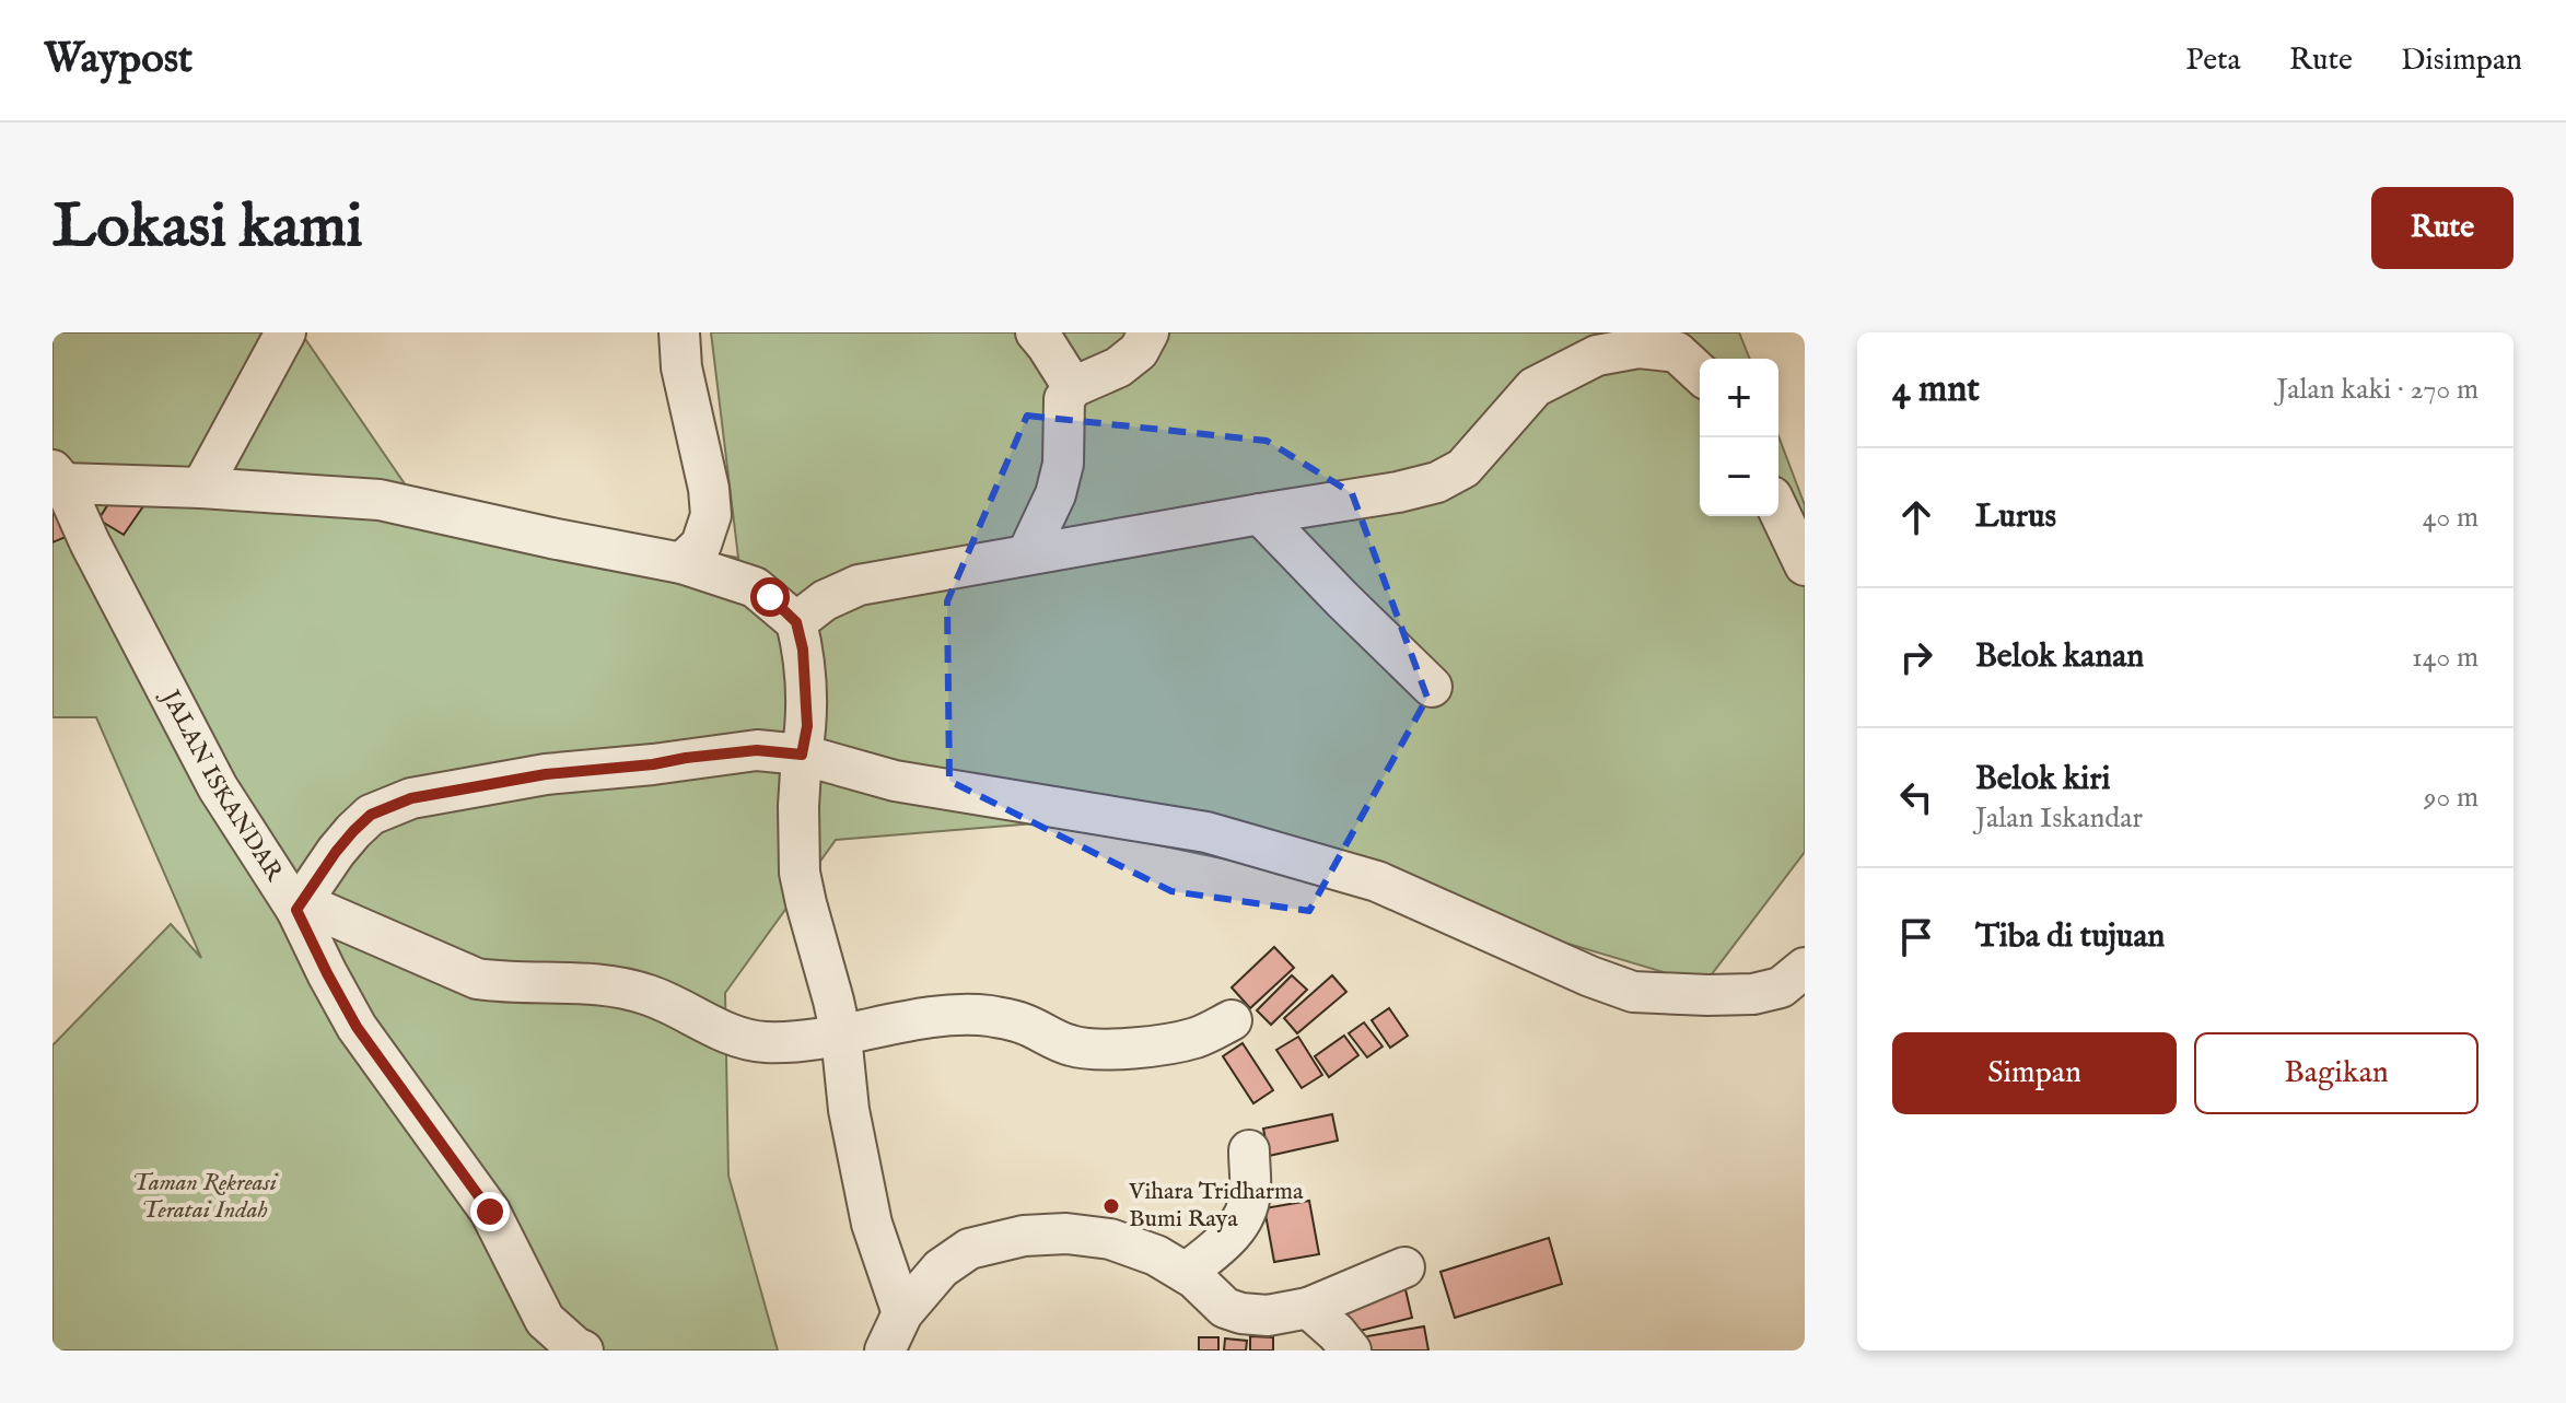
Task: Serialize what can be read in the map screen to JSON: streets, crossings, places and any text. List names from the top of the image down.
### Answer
{
  "streets": {
    "street": ["JALAN ISKANDAR"]
  },
  "parks": ["Taman Rekreasi Teratai Indah"],
  "places": ["Vihara Tridharma Bumi Raya"],
  "page": {
    "header": "Waypost",
    "nav": ["Peta", "Rute", "Disimpan"],
    "buttons": [
      "Rute",
      ["Simpan", "Bagikan"]
    ],
    "title": "Lokasi kami",
    "heading": ["4 mnt", "Jalan kaki · 270 m"],
    "map_buttons": ["+", "−"],
    "list": [
      ["Lurus", "40 m"],
      ["Belok kanan", "140 m"],
      ["Belok kiri", "Jalan Iskandar", "90 m"],
      "Tiba di tujuan"
    ]
  }
}
